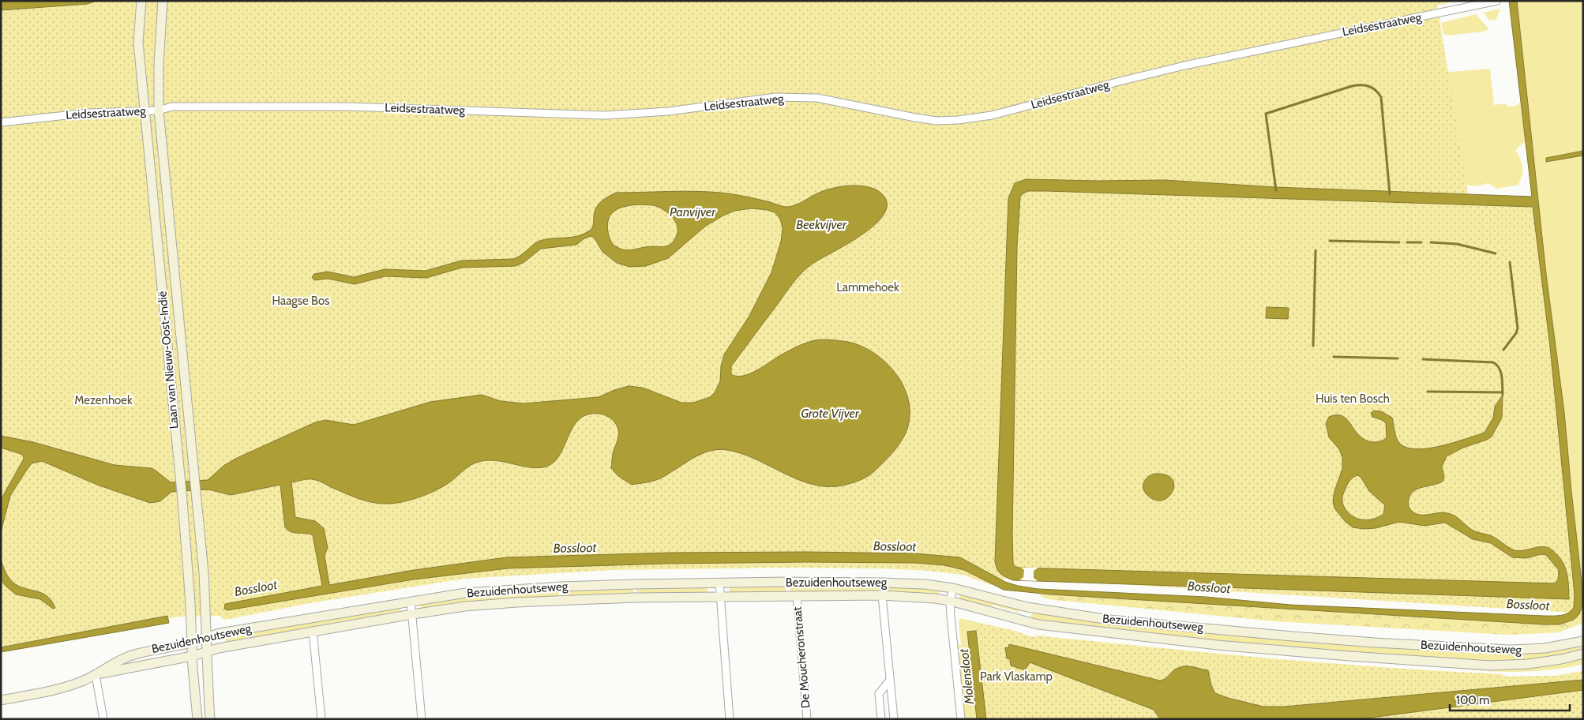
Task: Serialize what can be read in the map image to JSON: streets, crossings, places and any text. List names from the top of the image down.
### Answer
{
  "streets": {
    "main road": ["Laan van Nieuw-Oost-Indië", "Bezuidenhoutseweg"],
    "street": ["Leidsestraatweg", "De Moucheronstraat"]
  },
  "crossings": [
    ["Leidsestraatweg", "Laan van Nieuw-Oost-Indië"],
    ["Laan van Nieuw-Oost-Indië", "Bezuidenhoutseweg"],
    ["Bezuidenhoutseweg", "De Moucheronstraat"]
  ],
  "water": [
    "Panvijver",
    "Beekvijver",
    "Grote Vijver",
    "Bossloot",
    "Molensloot"
  ],
  "parks": [
    "Lammehoek",
    "Haagse Bos",
    "Huis ten Bosch",
    "Mezenhoek",
    "Park Vlaskamp"
  ],
  "scale_bar": "100 m"
}
